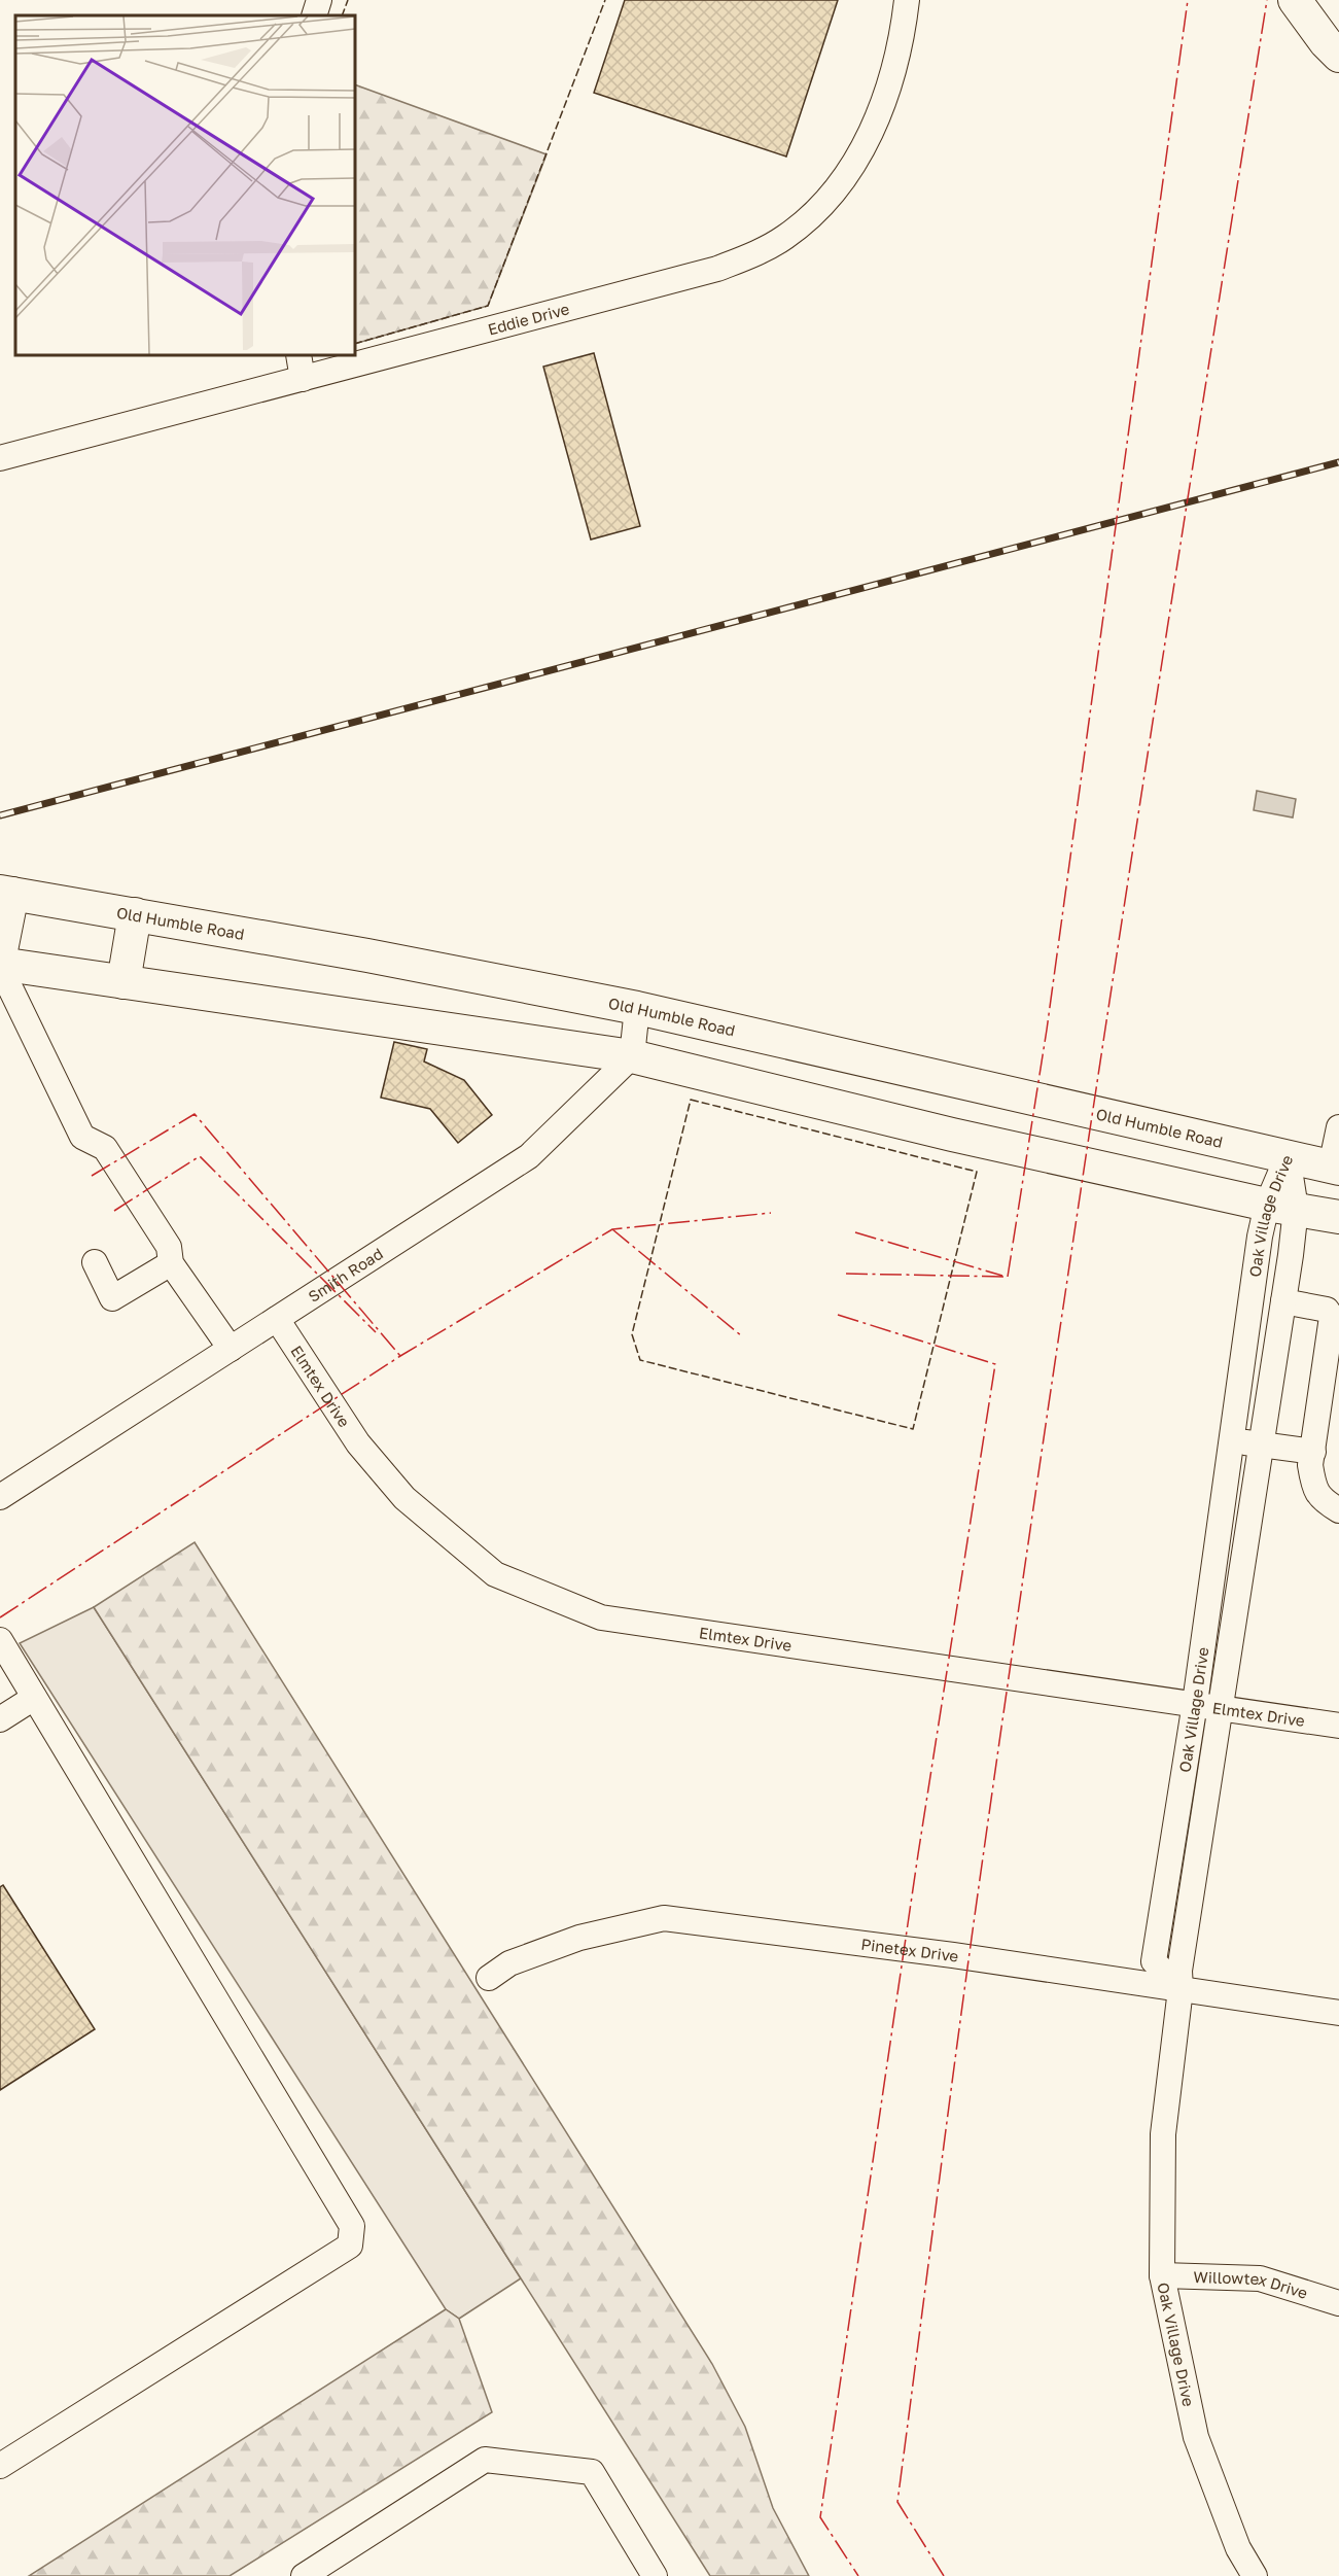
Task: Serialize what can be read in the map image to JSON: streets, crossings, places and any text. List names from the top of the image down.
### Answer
{
  "streets": {
    "main road": ["Old Humble Road"],
    "street": [
      "Eddie Drive",
      "Oak Village Drive",
      "Smith Road",
      "Elmtex Drive",
      "Pinetex Drive",
      "Willowtex Drive"
    ]
  },
  "crossings": [
    ["Old Humble Road", "Oak Village Drive"],
    ["Oak Village Drive", "Elmtex Drive"],
    ["Oak Village Drive", "Pinetex Drive"],
    ["Oak Village Drive", "Willowtex Drive"],
    ["Smith Road", "Elmtex Drive"]
  ]
}
